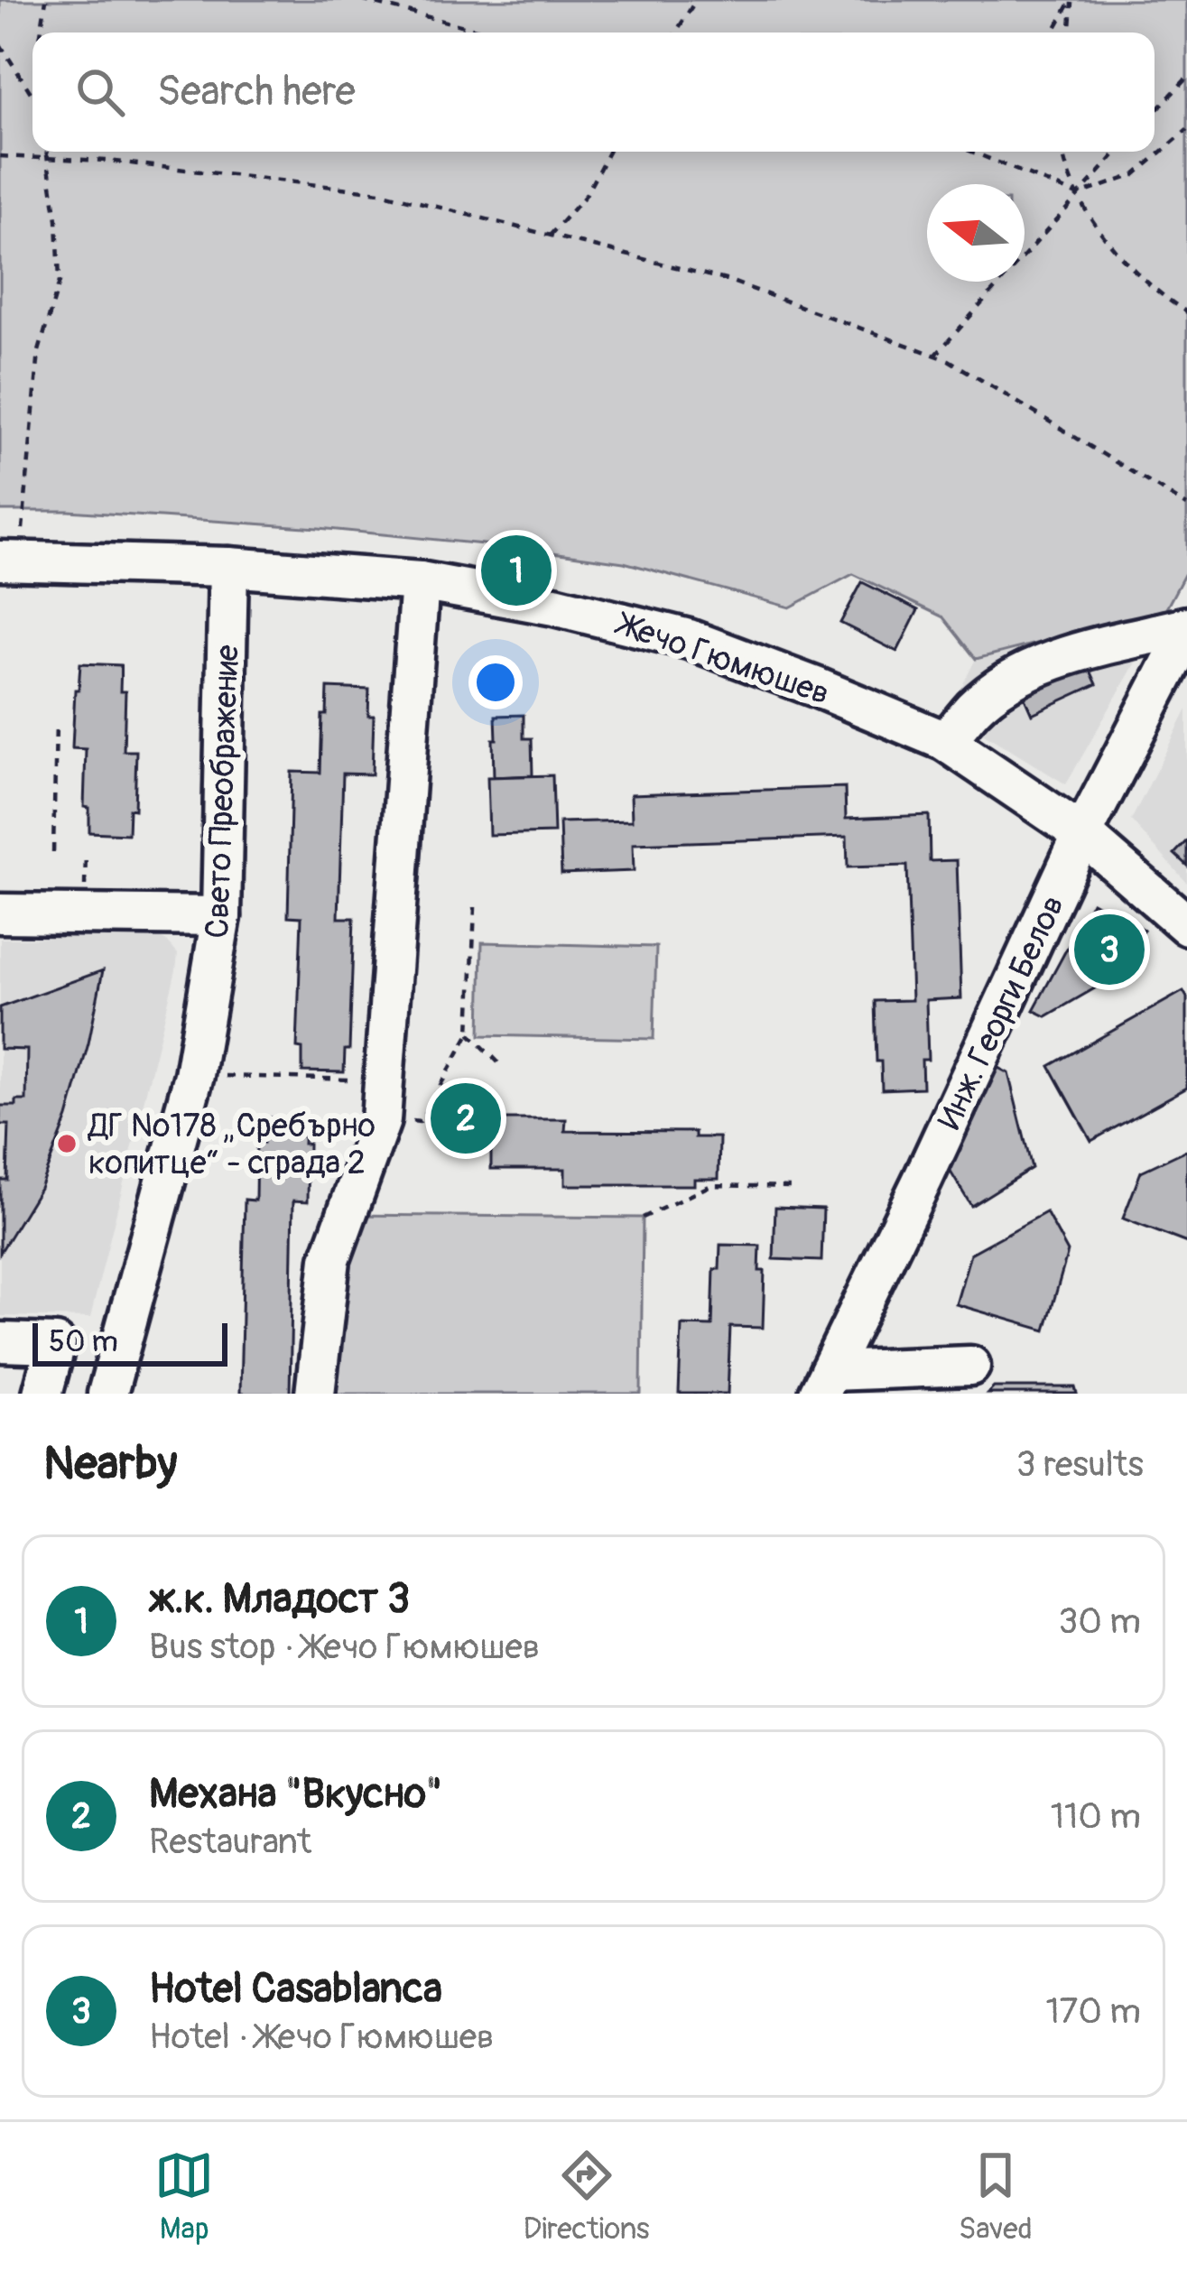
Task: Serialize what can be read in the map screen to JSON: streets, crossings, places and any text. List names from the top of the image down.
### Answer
{
  "streets": {
    "street": ["Жечо Гюмюшев", "Свето Преображение", "Инж. Георги Белов"]
  },
  "crossings": [
    ["Жечо Гюмюшев", "Свето Преображение"],
    ["Жечо Гюмюшев", "Инж. Георги Белов"]
  ],
  "places": ["ДГ №178 „Сребърно копитце“ - сграда 2"],
  "scale_bar": "50 m",
  "north": "left",
  "page": {
    "search": "Search here",
    "pins": ["1", "3", "2"],
    "scale": "50 m",
    "heading": ["Nearby", "3 results"],
    "list": [
      {
        "mark": "1",
        "name": "ж.к. Младост 3",
        "note": "Bus stop · Жечо Гюмюшев",
        "value": "30 m"
      },
      {
        "mark": "2",
        "name": "Механа \"Вкусно\"",
        "note": "Restaurant",
        "value": "110 m"
      },
      {
        "mark": "3",
        "name": "Hotel Casablanca",
        "note": "Hotel · Жечо Гюмюшев",
        "value": "170 m"
      }
    ],
    "nav": ["Map", "Directions", "Saved"]
  }
}
